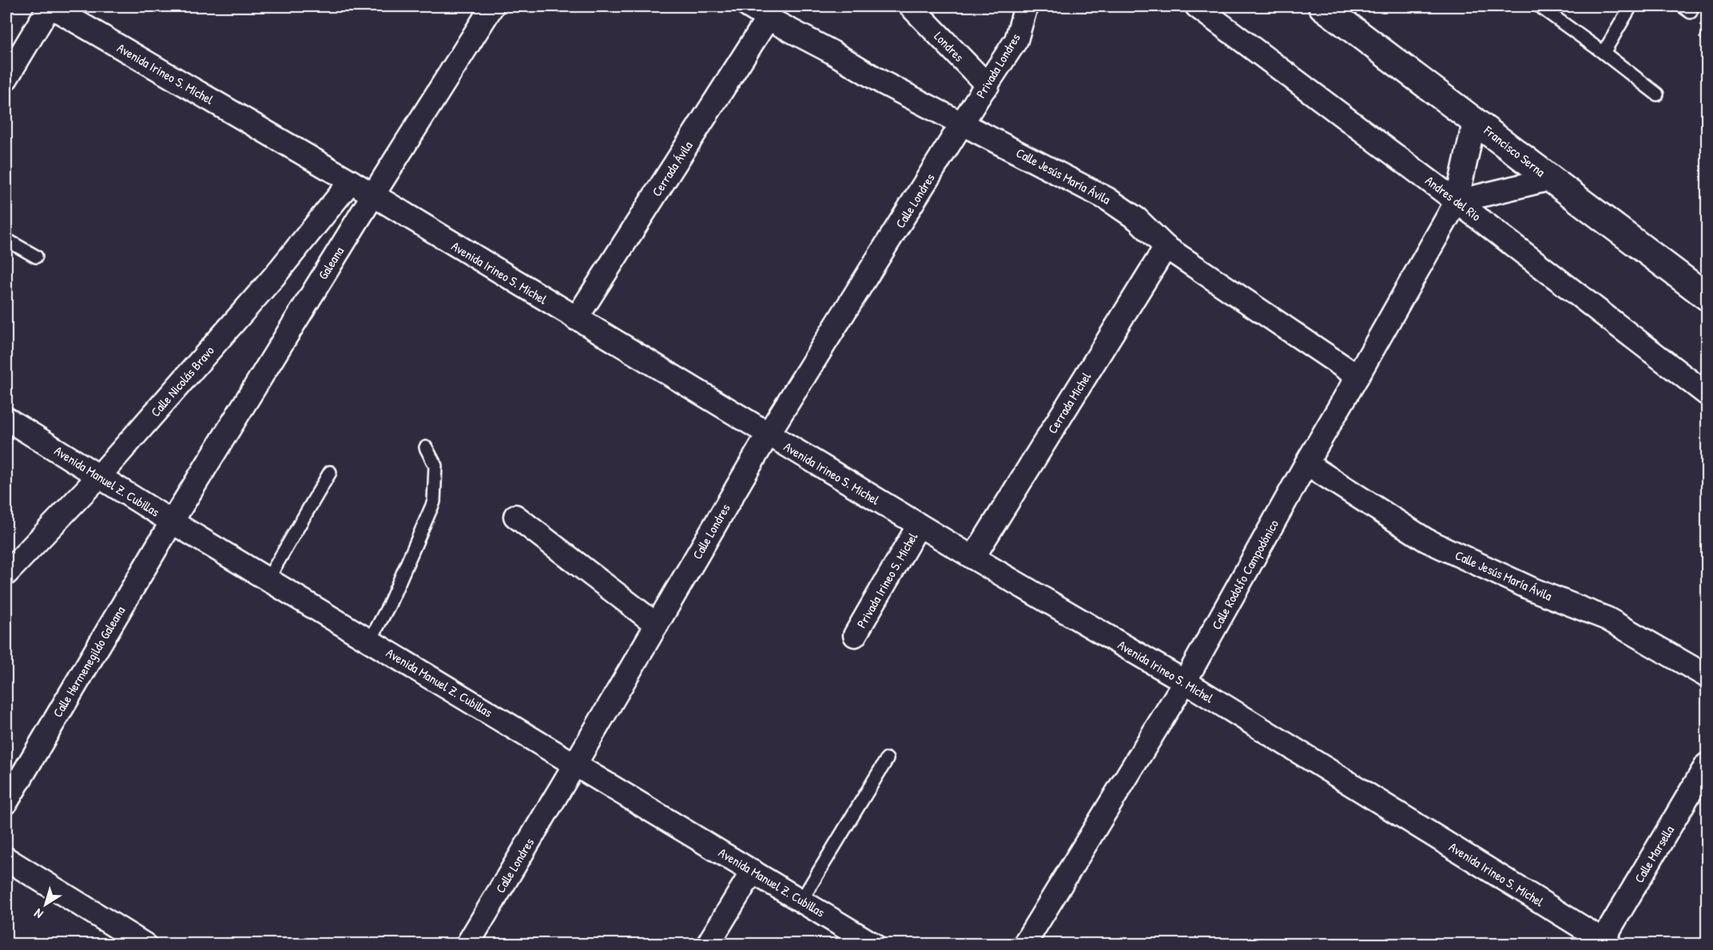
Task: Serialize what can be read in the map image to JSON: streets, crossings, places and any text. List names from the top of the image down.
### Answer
{
  "streets": {
    "main road": ["Francisco Serna"],
    "street": [
      "Londres",
      "Privada Londres",
      "Avenida Irineo S. Michel",
      "Cerrada Ávila",
      "Calle Jesús María Ávila",
      "Andres del Rio",
      "Calle Londres",
      "Galeana",
      "Calle Nicolás Bravo",
      "Cerrada Michel",
      "Avenida Manuel Z. Cubillas",
      "Calle Rodolfo Campodónico",
      "Privada Irineo S. Michel",
      "Calle Hermenegildo Galeana",
      "Calle Marsella"
    ]
  },
  "crossings": [
    ["Londres", "Privada Londres"],
    ["Privada Londres", "Calle Jesús María Ávila"],
    ["Privada Londres", "Calle Londres"],
    ["Avenida Irineo S. Michel", "Cerrada Ávila"],
    ["Avenida Irineo S. Michel", "Calle Londres"],
    ["Avenida Irineo S. Michel", "Galeana"],
    ["Avenida Irineo S. Michel", "Calle Nicolás Bravo"],
    ["Avenida Irineo S. Michel", "Cerrada Michel"],
    ["Avenida Irineo S. Michel", "Calle Rodolfo Campodónico"],
    ["Avenida Irineo S. Michel", "Privada Irineo S. Michel"],
    ["Avenida Irineo S. Michel", "Calle Marsella"],
    ["Francisco Serna", "Calle Rodolfo Campodónico"],
    ["Cerrada Ávila", "Calle Jesús María Ávila"],
    ["Calle Jesús María Ávila", "Calle Londres"],
    ["Calle Jesús María Ávila", "Cerrada Michel"],
    ["Calle Jesús María Ávila", "Calle Rodolfo Campodónico"],
    ["Andres del Rio", "Calle Rodolfo Campodónico"],
    ["Calle Londres", "Avenida Manuel Z. Cubillas"],
    ["Galeana", "Avenida Manuel Z. Cubillas"],
    ["Galeana", "Calle Hermenegildo Galeana"],
    ["Calle Nicolás Bravo", "Avenida Manuel Z. Cubillas"],
    ["Avenida Manuel Z. Cubillas", "Calle Hermenegildo Galeana"]
  ],
  "north": "bottom left"
}
